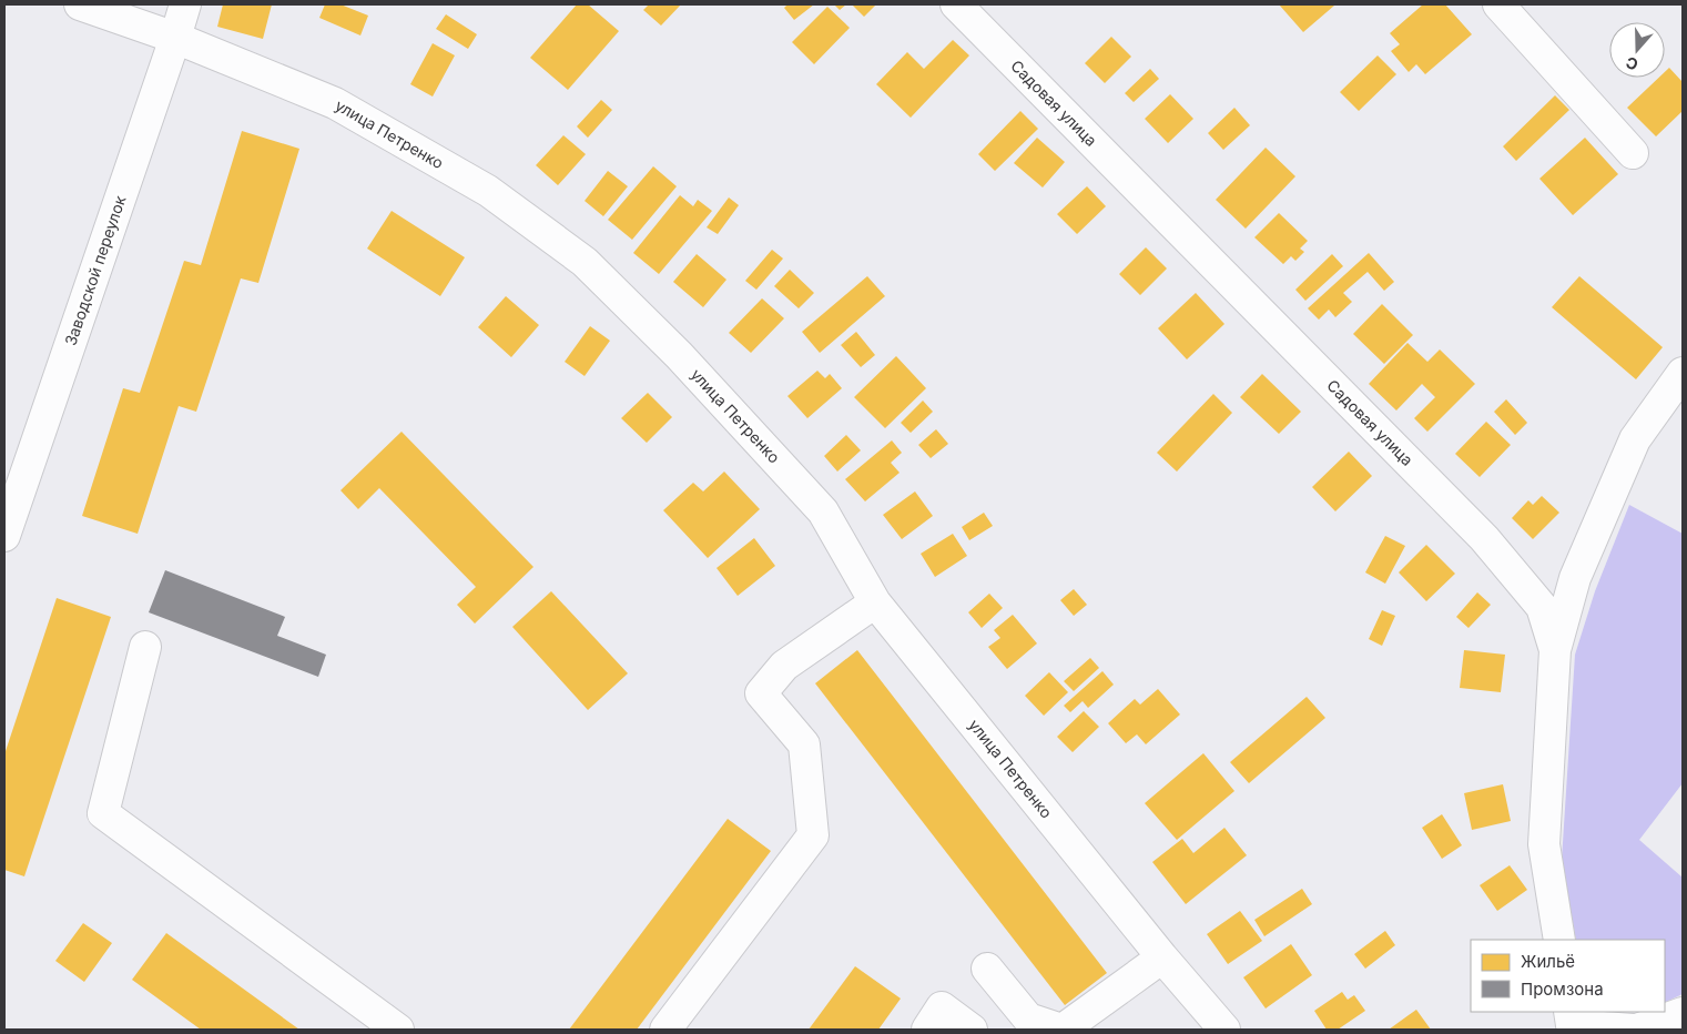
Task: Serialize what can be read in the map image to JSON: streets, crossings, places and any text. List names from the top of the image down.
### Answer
{
  "streets": {
    "street": ["Садовая улица", "улица Петренко", "Заводской переулок"]
  },
  "crossings": [
    ["улица Петренко", "Заводской переулок"]
  ],
  "legend": ["Жильё", "Промзона"],
  "north": "bottom"
}
